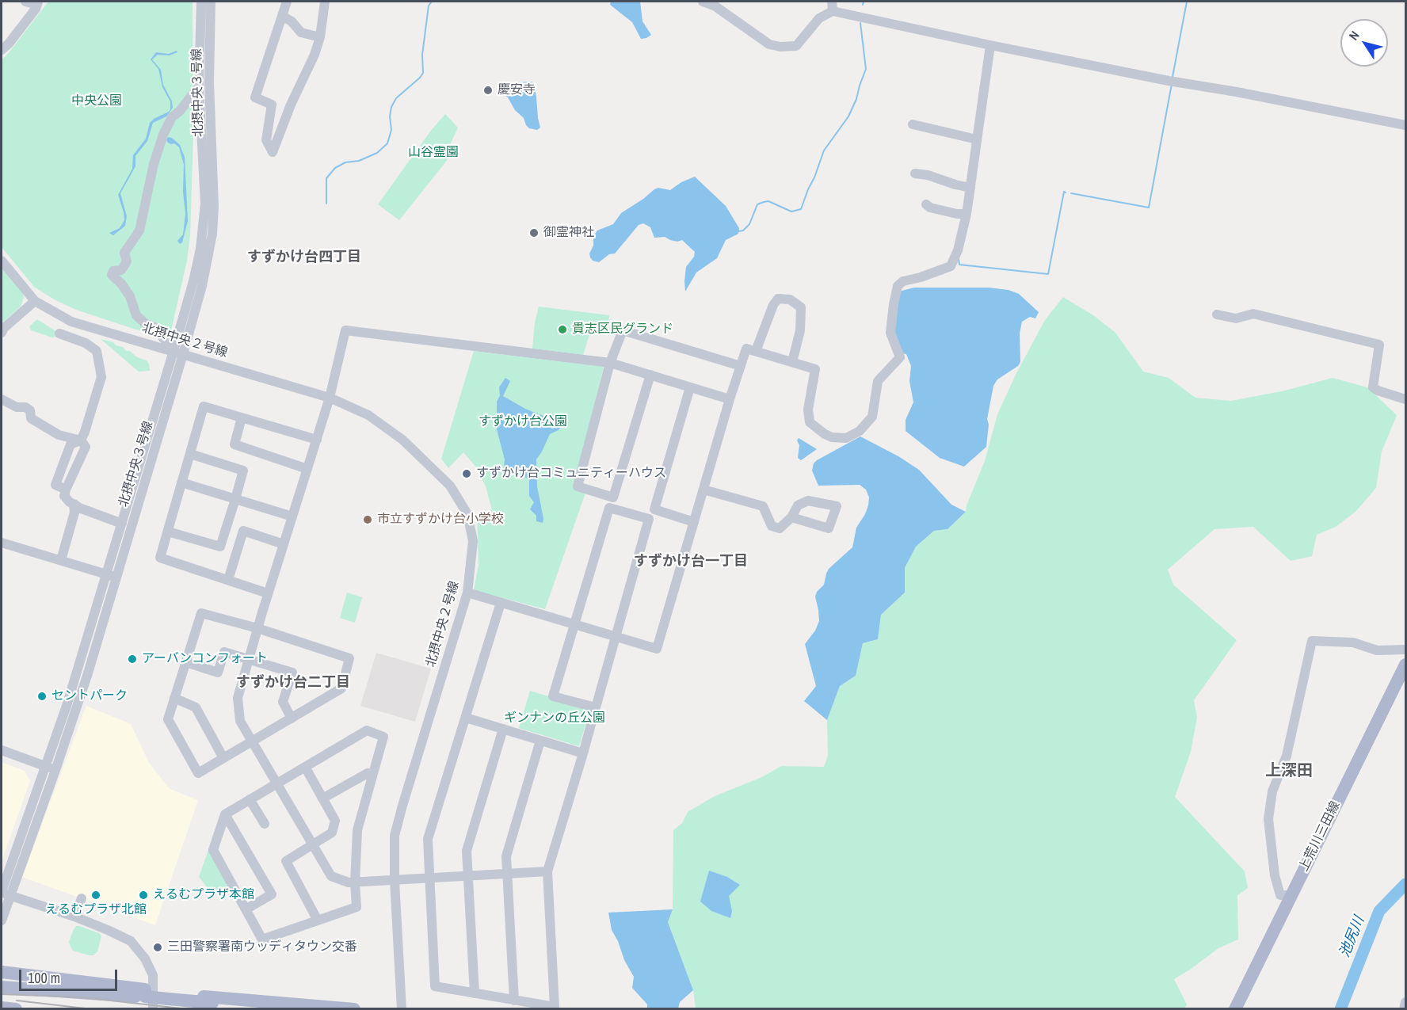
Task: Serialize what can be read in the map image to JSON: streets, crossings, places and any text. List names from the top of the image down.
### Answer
{
  "streets": {
    "main road": ["上荒川三田線"],
    "street": ["北摂中央３号線", "北摂中央２号線"]
  },
  "crossings": [
    ["北摂中央３号線", "北摂中央２号線"]
  ],
  "districts": [
    "すずかけ台四丁目",
    "すずかけ台一丁目",
    "すずかけ台二丁目",
    "上深田"
  ],
  "water": ["池尻川"],
  "parks": [
    "中央公園",
    "山谷霊園",
    "すずかけ台公園",
    "ギンナンの丘公園"
  ],
  "places": [
    "慶安寺",
    "御霊神社",
    "貴志区民グランド",
    "すずかけ台コミュニティーハウス",
    "市立すずかけ台小学校",
    "アーバンコンフォート",
    "セントパーク",
    "えるむプラザ北館",
    "えるむプラザ本館",
    "三田警察署南ウッディタウン交番"
  ],
  "scale_bar": "100 m",
  "north": "top left"
}
